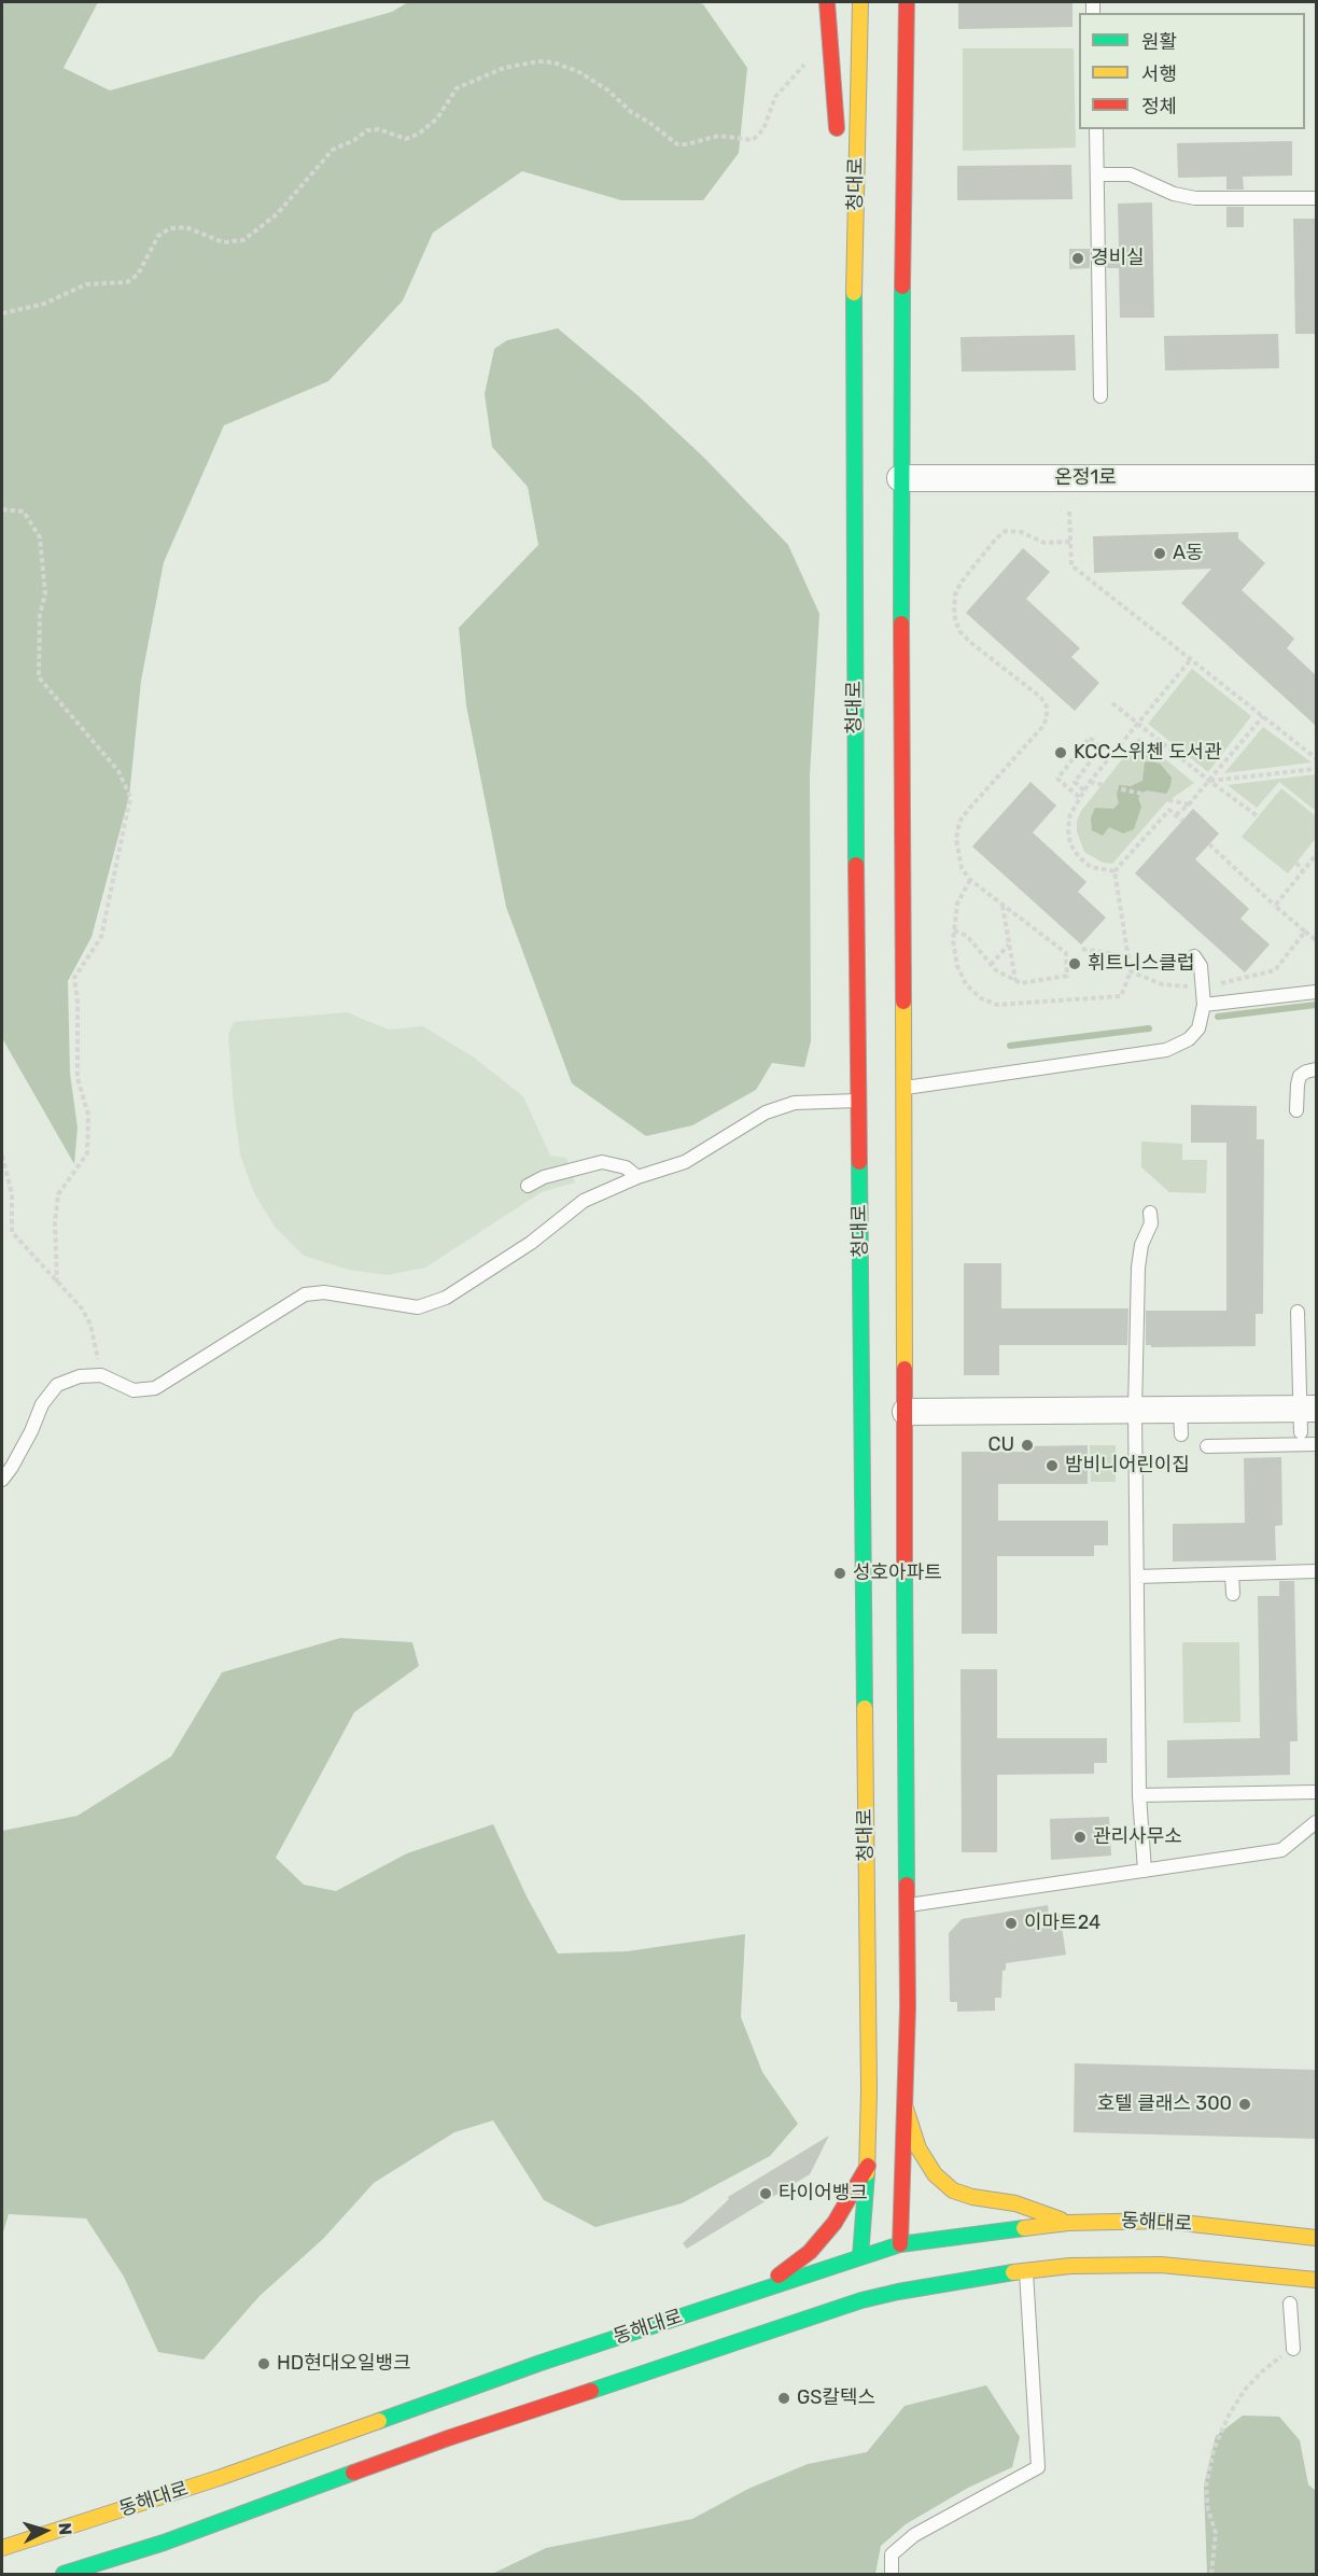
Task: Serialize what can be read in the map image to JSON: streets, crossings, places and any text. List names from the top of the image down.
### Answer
{
  "streets": {
    "street": ["청대로", "온정1로", "동해대로"]
  },
  "crossings": [
    ["청대로", "온정1로"],
    ["청대로", "동해대로"]
  ],
  "places": [
    "경비실",
    "A동",
    "KCC스위첸 도서관",
    "휘트니스클럽",
    "CU",
    "밤비니어린이집",
    "성호아파트",
    "관리사무소",
    "이마트24",
    "호텔 클래스 300",
    "타이어뱅크",
    "HD현대오일뱅크",
    "GS칼텍스"
  ],
  "legend": ["원활", "서행", "정체"],
  "north": "right"
}
